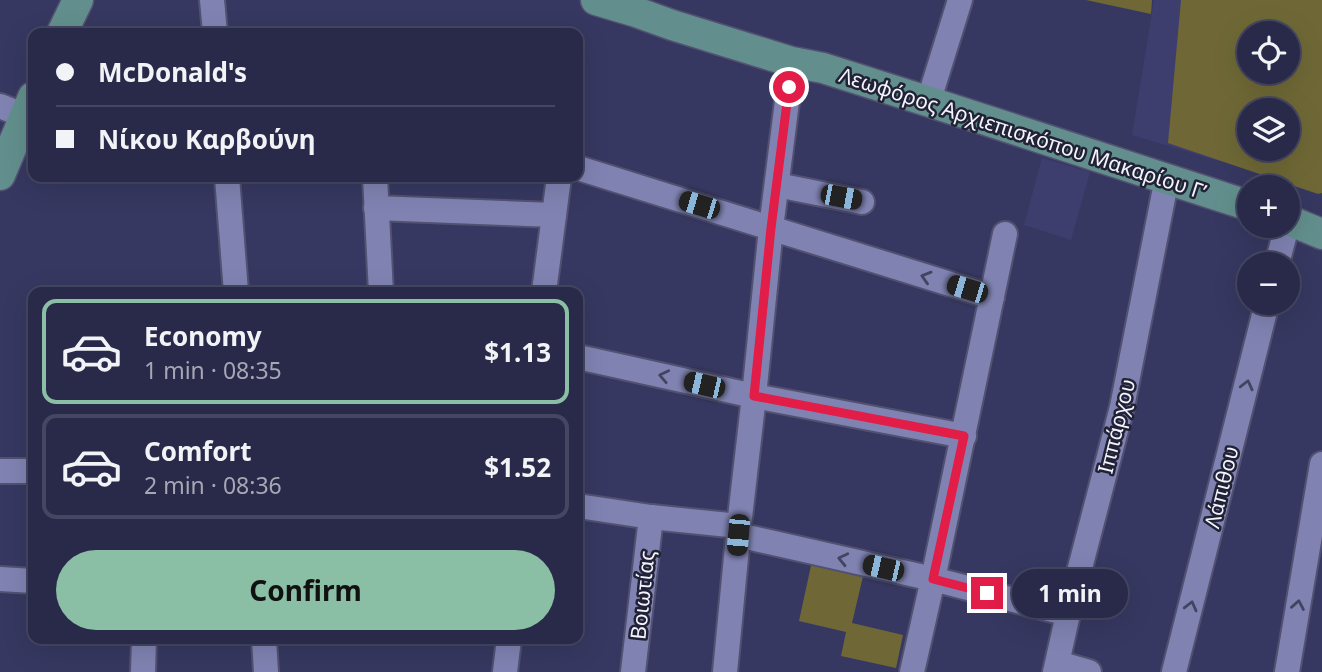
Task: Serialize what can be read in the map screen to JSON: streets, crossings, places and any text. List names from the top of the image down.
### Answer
{
  "streets": {
    "main road": ["Λεωφόρος Αρχιεπισκόπου Μακαρίου Γ’"],
    "street": ["Ιππάρχου", "Λάπιθου", "Βοιωτίας"]
  },
  "crossings": [
    ["Λεωφόρος Αρχιεπισκόπου Μακαρίου Γ’", "Ιππάρχου"]
  ],
  "page": {
    "map_buttons": ["+", "−"],
    "banner": ["McDonald's", "Νίκου Καρβούνη"],
    "list": [
      {
        "name": "Economy",
        "note": "1 min · 08:35",
        "value": "$1.13"
      },
      {
        "name": "Comfort",
        "note": "2 min · 08:36",
        "value": "$1.52"
      }
    ],
    "buttons": "Confirm",
    "bubble": "1 min"
  }
}
